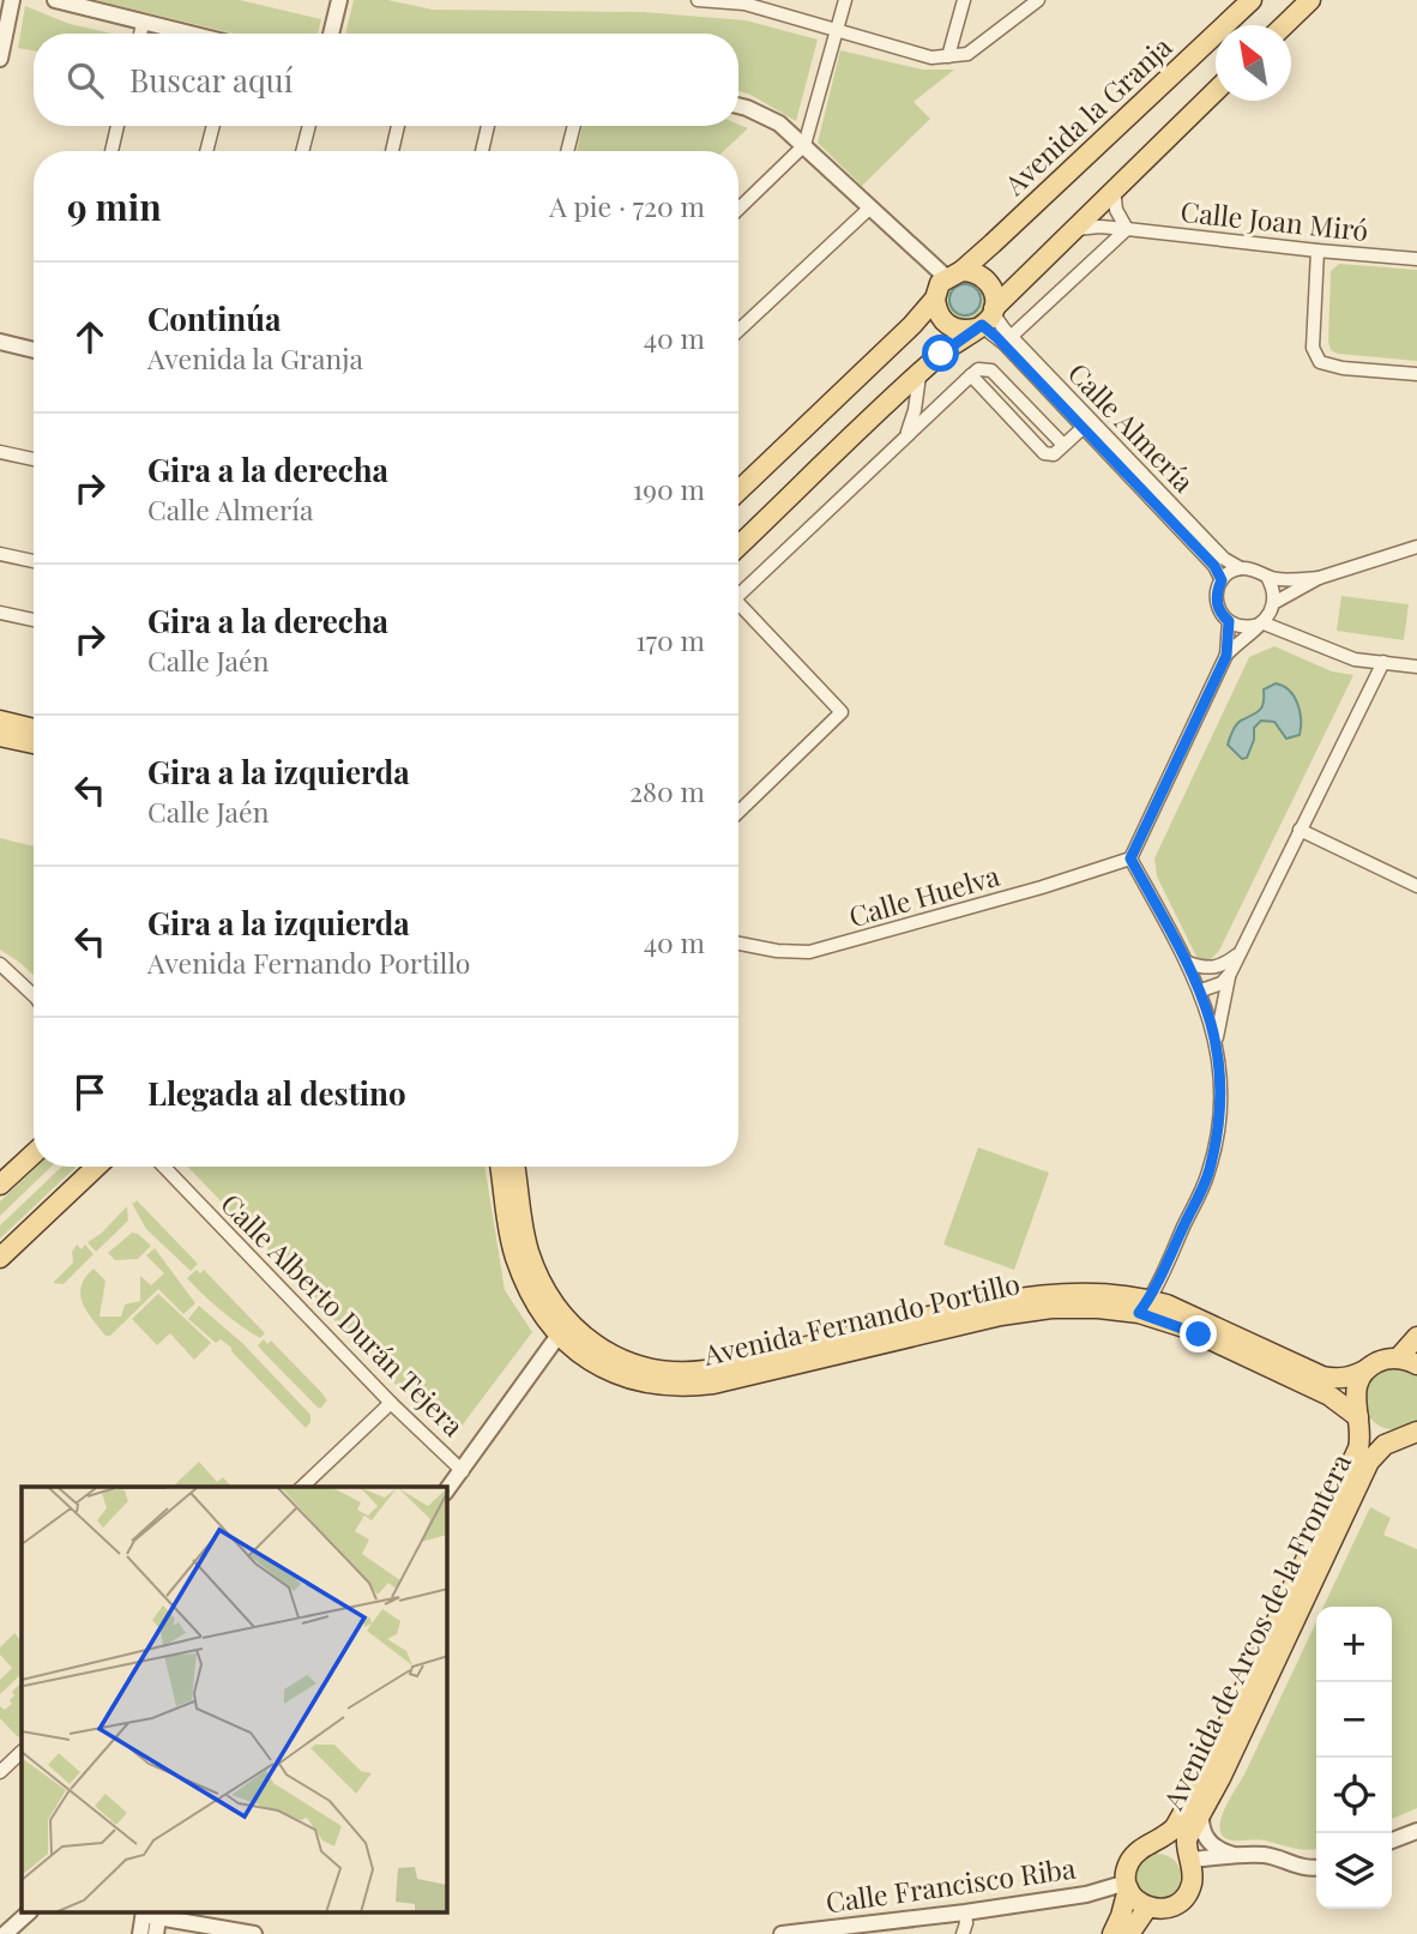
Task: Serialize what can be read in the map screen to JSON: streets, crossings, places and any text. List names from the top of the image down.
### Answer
{
  "streets": {
    "main road": ["Avenida la Granja", "Avenida Fernando Portillo", "Avenida de Arcos de la Frontera"],
    "street": [
      "Calle Joan Miró",
      "Calle Almería",
      "Calle Huelva",
      "Calle Alberto Durán Tejera",
      "Calle Francisco Riba"
    ]
  },
  "crossings": [
    ["Avenida la Granja", "Calle Almería"],
    ["Avenida Fernando Portillo", "Avenida de Arcos de la Frontera"],
    ["Avenida de Arcos de la Frontera", "Calle Francisco Riba"]
  ],
  "north": "top left",
  "page": {
    "search": "Buscar aquí",
    "heading": ["9 min", "A pie · 720 m"],
    "list": [
      ["Continúa", "Avenida la Granja", "40 m"],
      ["Gira a la derecha", "Calle Almería", "190 m"],
      ["Gira a la derecha", "Calle Jaén", "170 m"],
      ["Gira a la izquierda", "Calle Jaén", "280 m"],
      ["Gira a la izquierda", "Avenida Fernando Portillo", "40 m"],
      "Llegada al destino"
    ],
    "map_buttons": ["+", "−"]
  }
}
